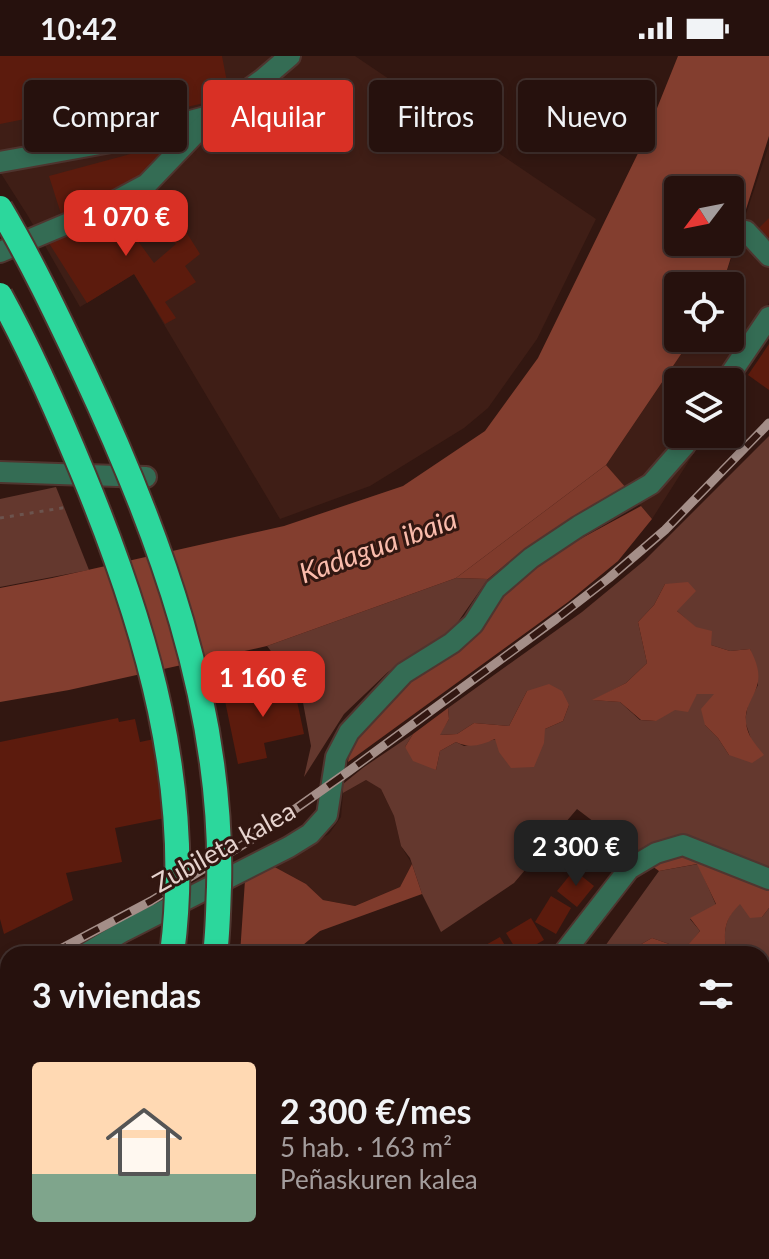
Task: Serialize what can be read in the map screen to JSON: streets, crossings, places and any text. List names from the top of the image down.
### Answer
{
  "streets": {
    "street": ["Zubileta kalea"]
  },
  "water": ["Kadagua ibaia"],
  "north": "bottom left",
  "page": {
    "status": "10:42",
    "chip": [
      "Comprar",
      "Alquilar",
      "Filtros",
      "Nuevo"
    ],
    "price": ["1 070 €", "1 160 €", "2 300 €"],
    "heading": "3 viviendas",
    "list": [
      {
        "name": "2 300 €/mes",
        "note": "5 hab. · 163 m² · Peñaskuren kalea"
      }
    ]
  }
}
